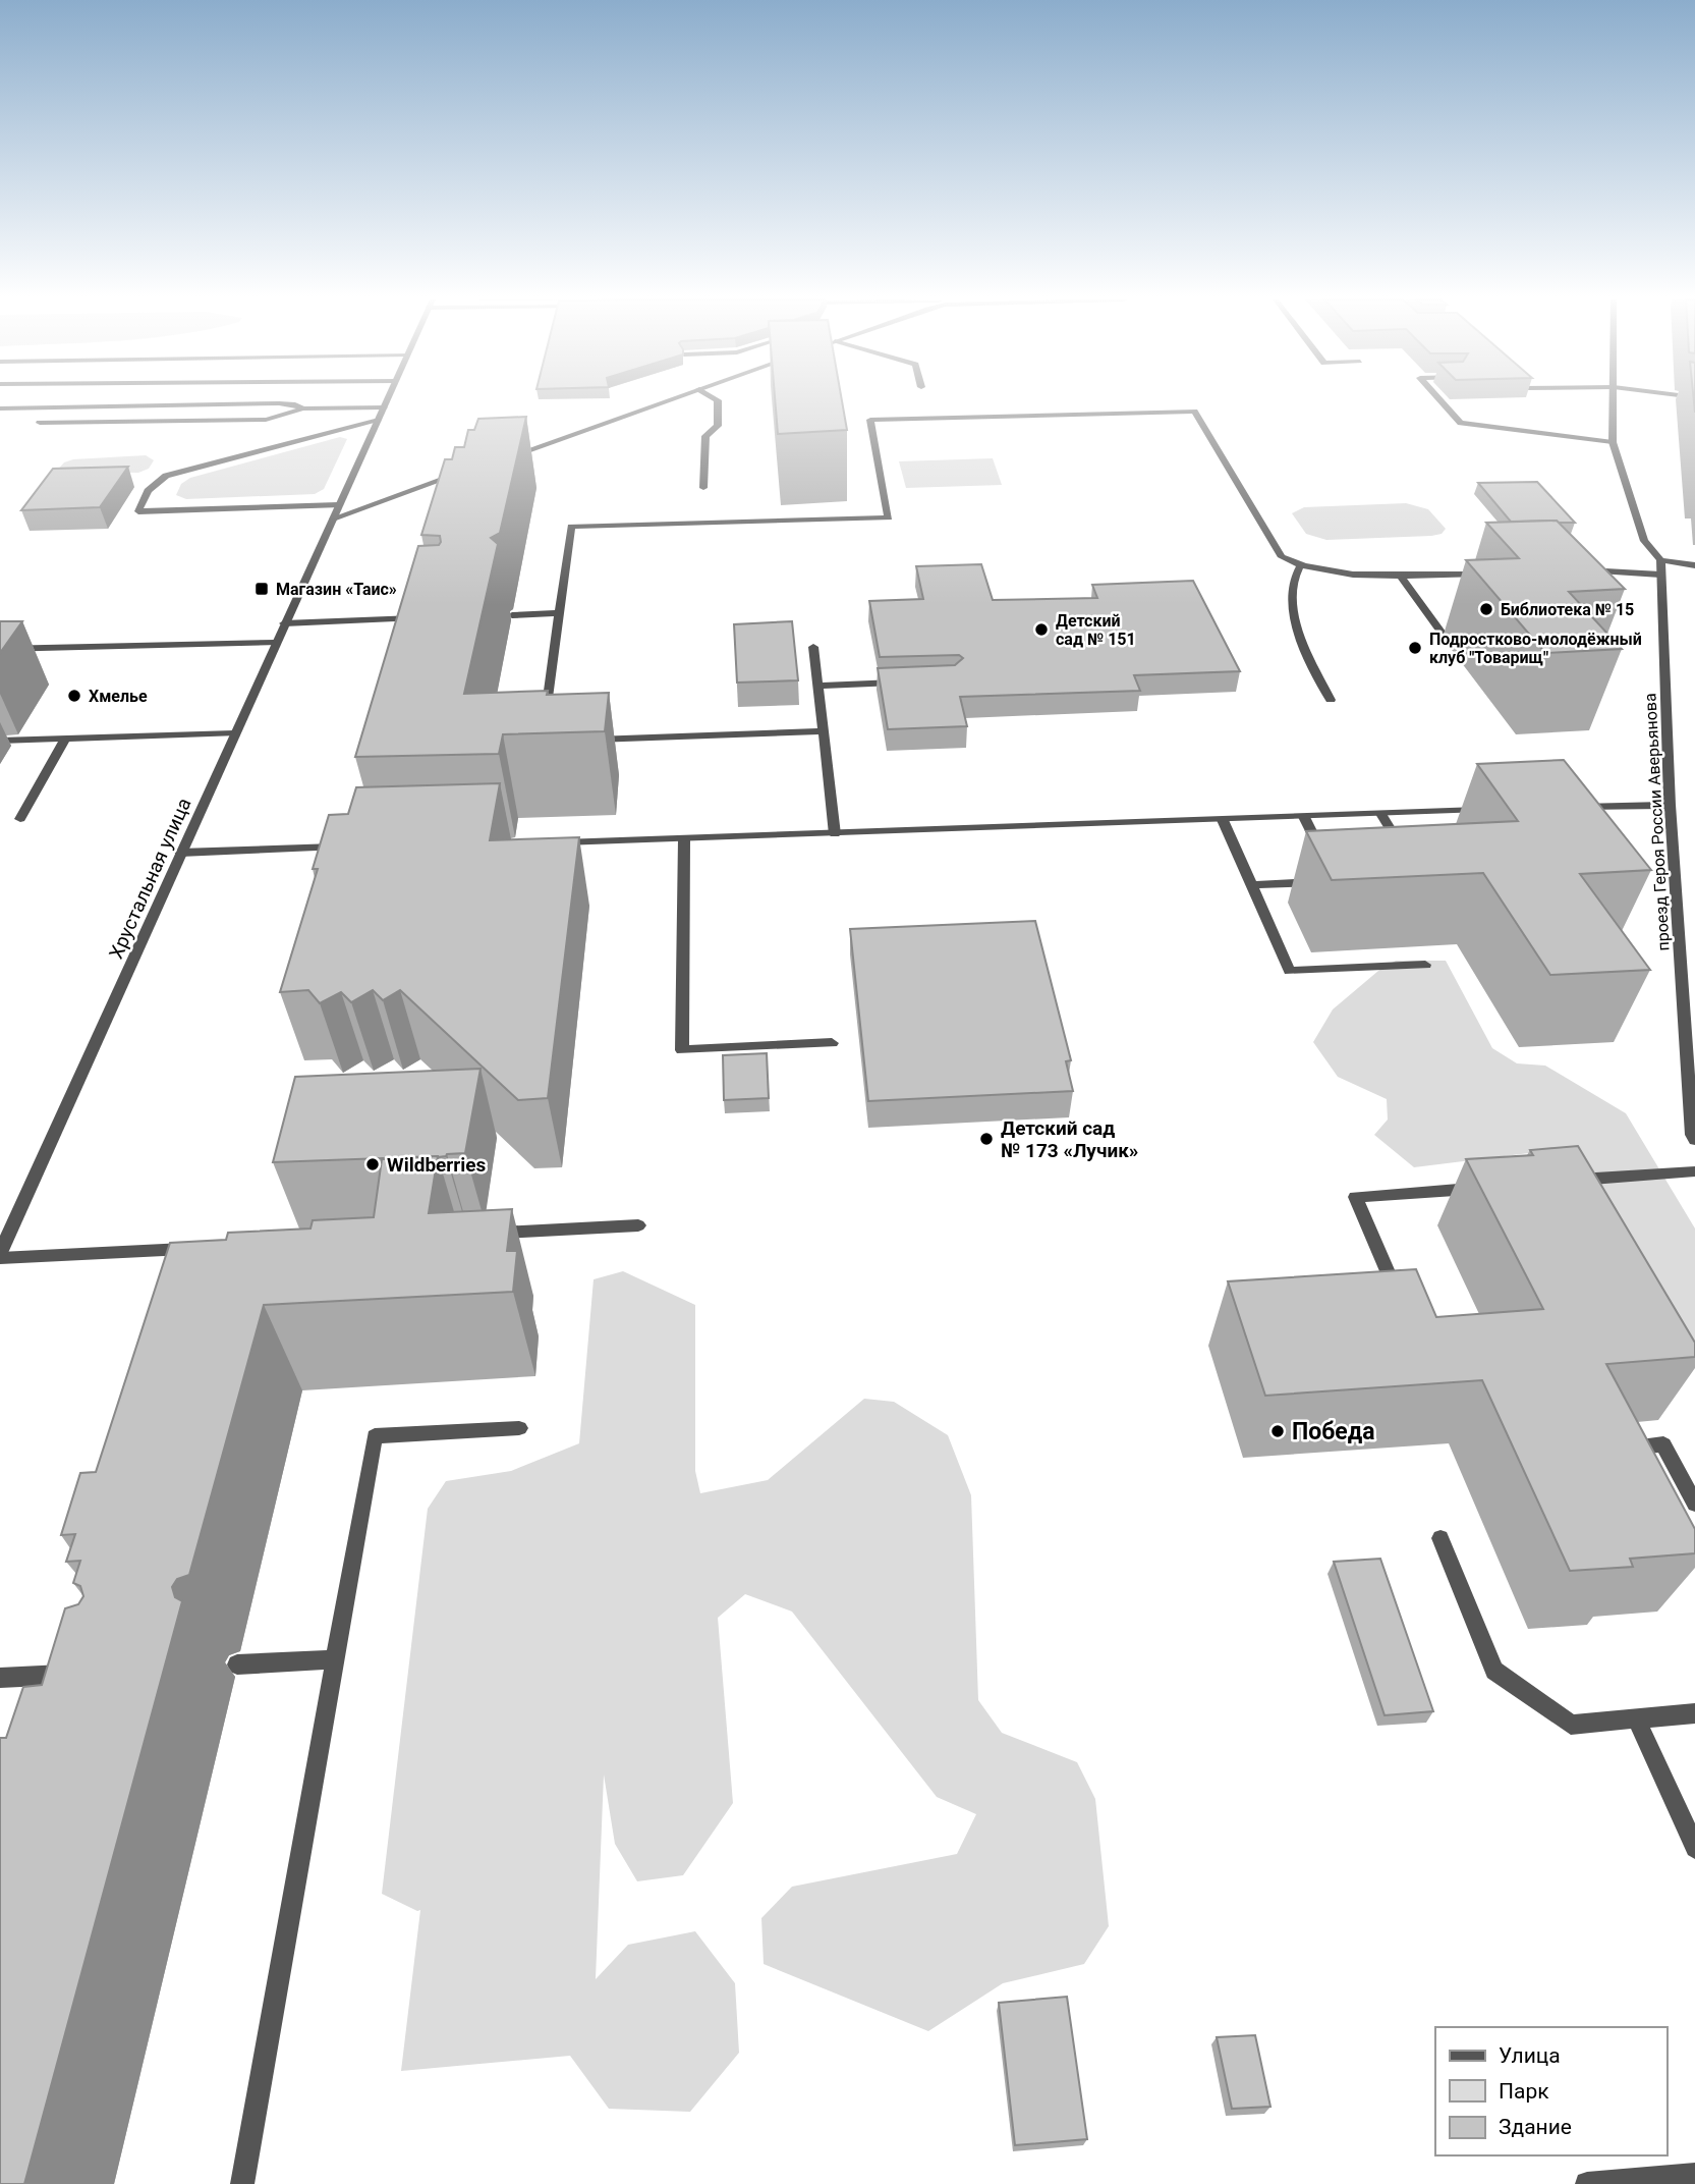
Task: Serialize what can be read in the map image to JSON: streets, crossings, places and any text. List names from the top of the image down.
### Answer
{
  "streets": {
    "street": ["проезд Героя России Аверьянова", "Хрустальная улица"]
  },
  "places": {
    "transit": ["Магазин «Таис»"],
    "other": [
      "Библиотека № 15",
      "Детский сад № 151",
      "Подростково-молодёжный клуб \"Товарищ\"",
      "Хмелье",
      "Детский сад № 173 «Лучик»",
      "Wildberries",
      "Победа"
    ]
  },
  "legend": ["Улица", "Парк", "Здание"]
}
